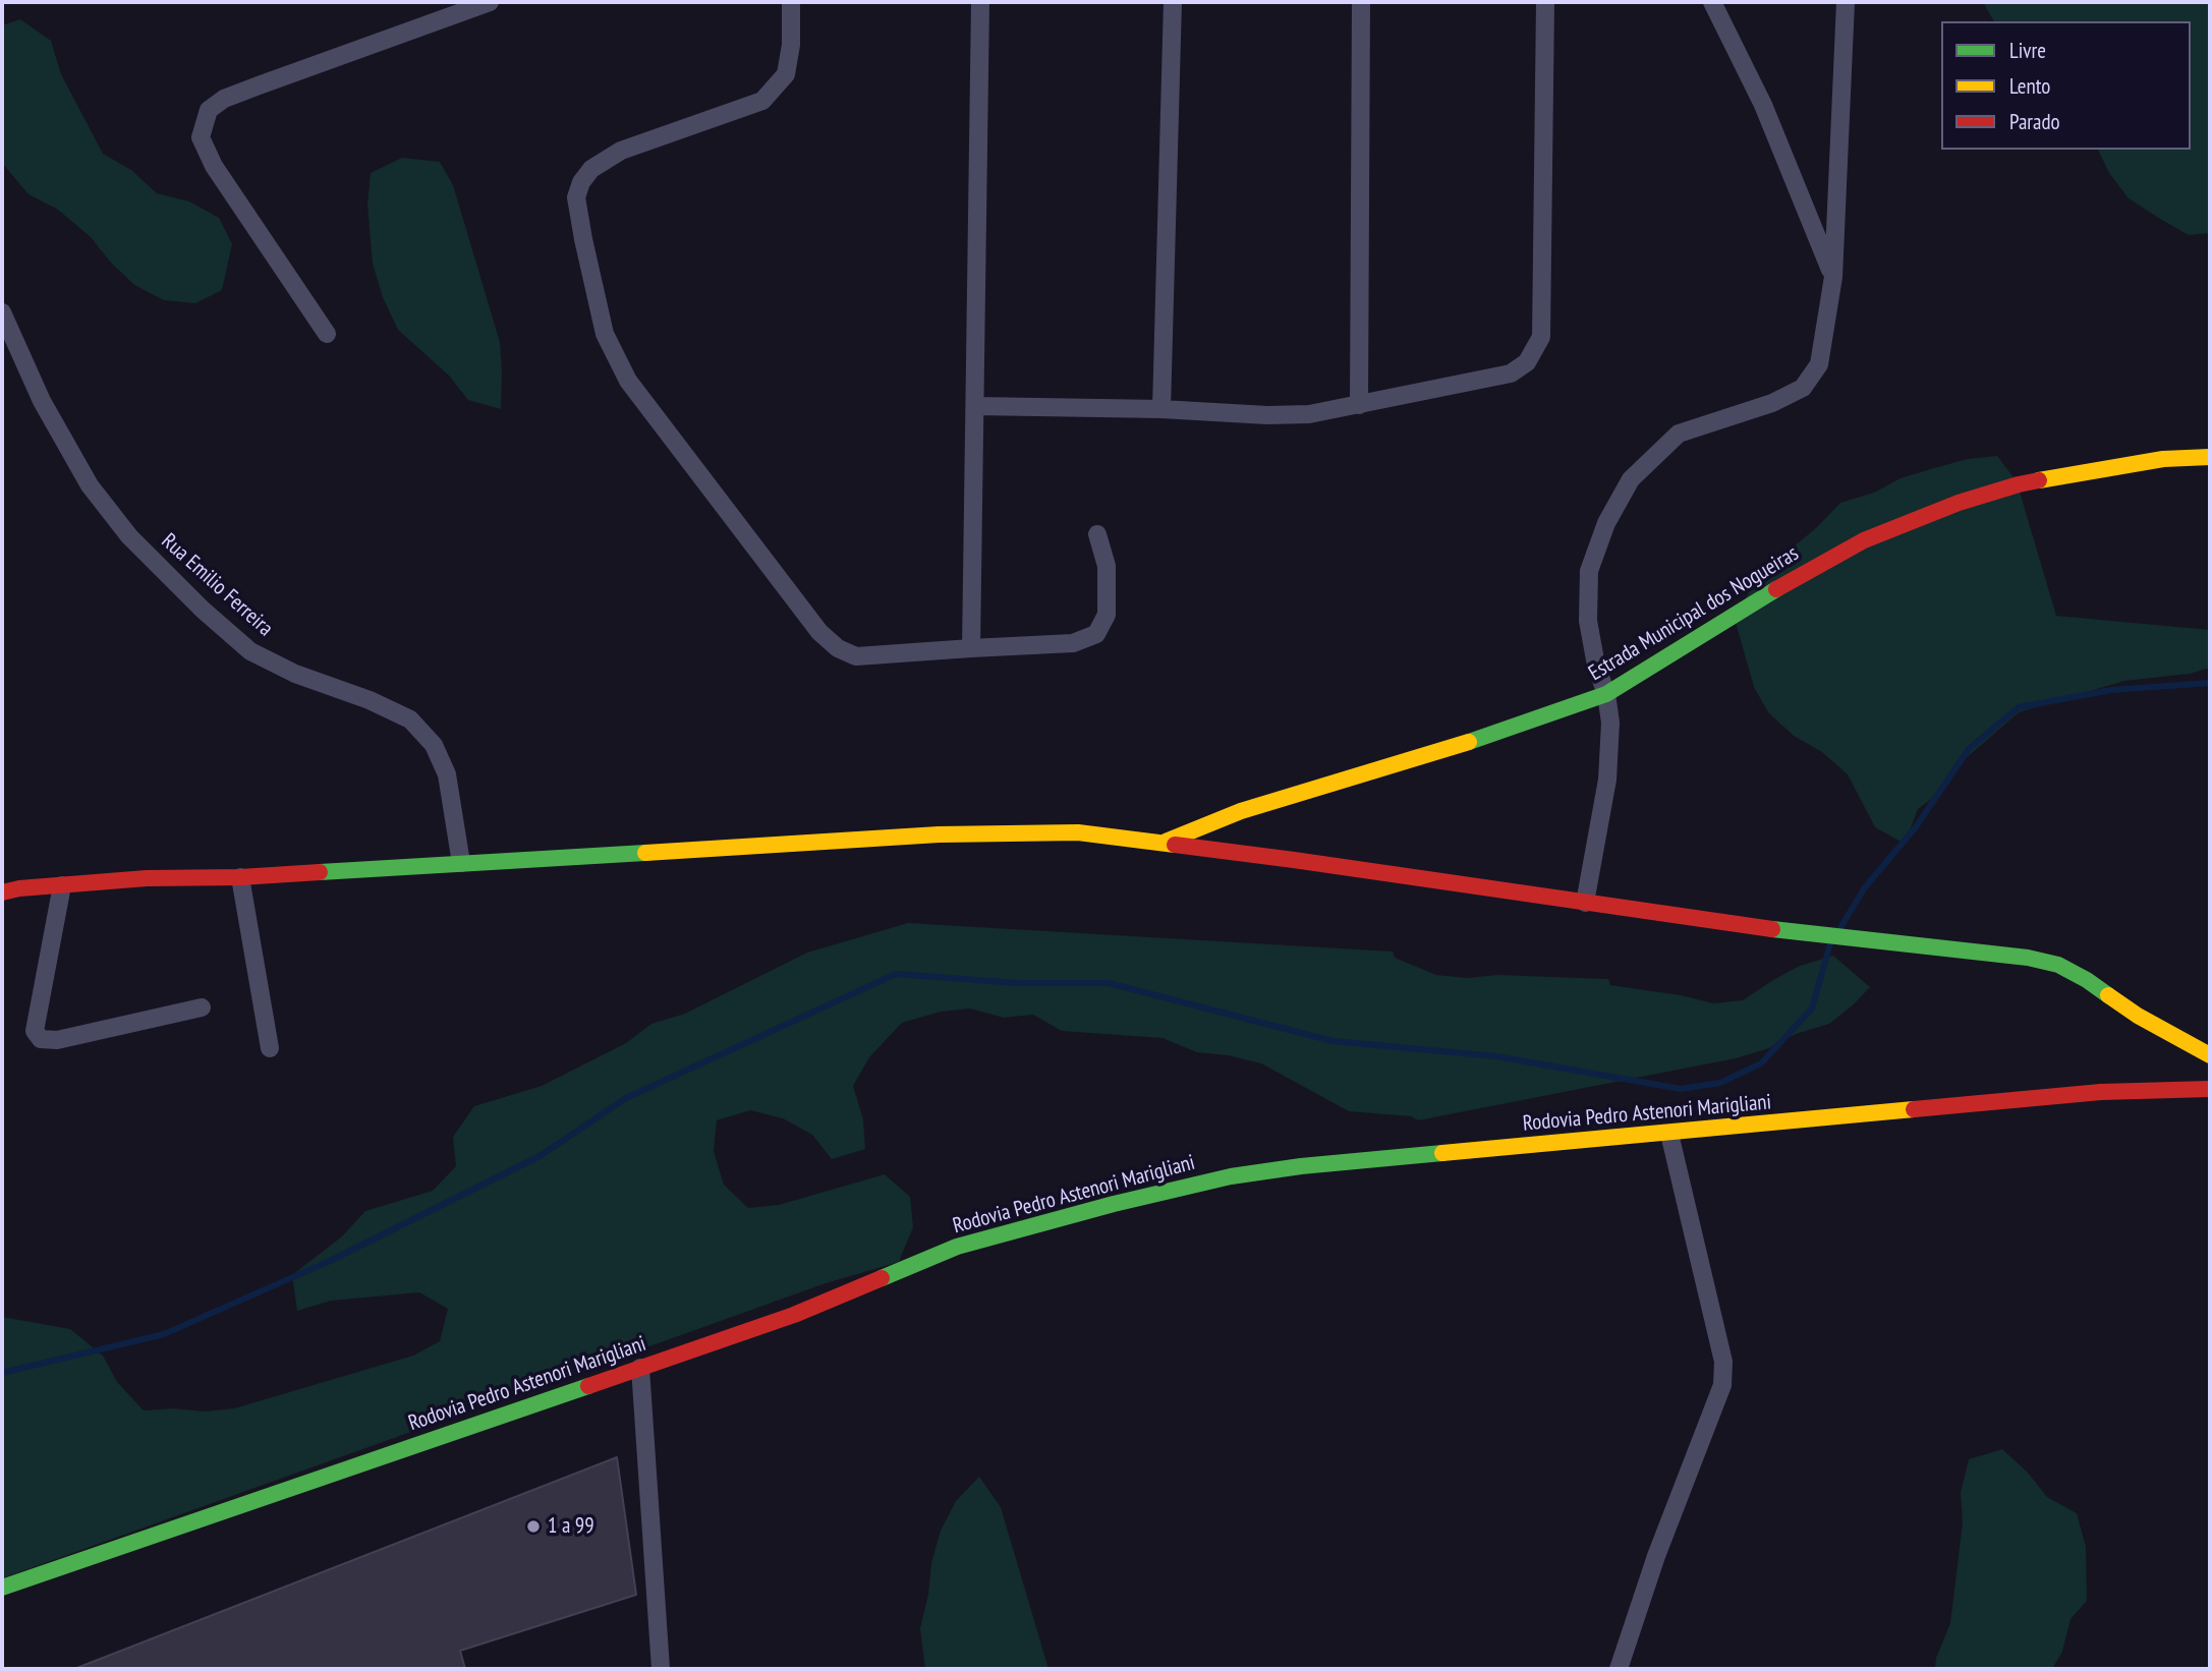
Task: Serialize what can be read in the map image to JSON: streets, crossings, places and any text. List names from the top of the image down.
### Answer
{
  "streets": {
    "street": ["Rua Emilio Ferreira", "Estrada Municipal dos Nogueiras", "Rodovia Pedro Astenori Marigliani"]
  },
  "places": ["1 a 99"],
  "legend": ["Livre", "Lento", "Parado"]
}
